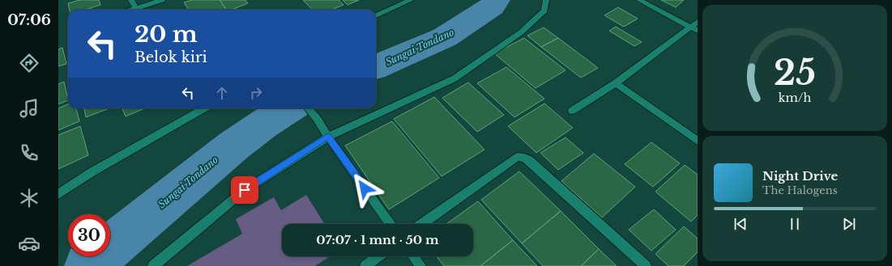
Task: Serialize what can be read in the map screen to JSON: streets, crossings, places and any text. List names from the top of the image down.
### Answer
{
  "water": ["Sungai Tondano"],
  "page": {
    "tabs": "07:06",
    "turn": ["20 m", "Belok kiri"],
    "song": ["Night Drive", "The Halogens"],
    "limit": "30",
    "trip": "07:07 · 1 mnt · 50 m",
    "gauge": ["25", "km/h"]
  }
}
